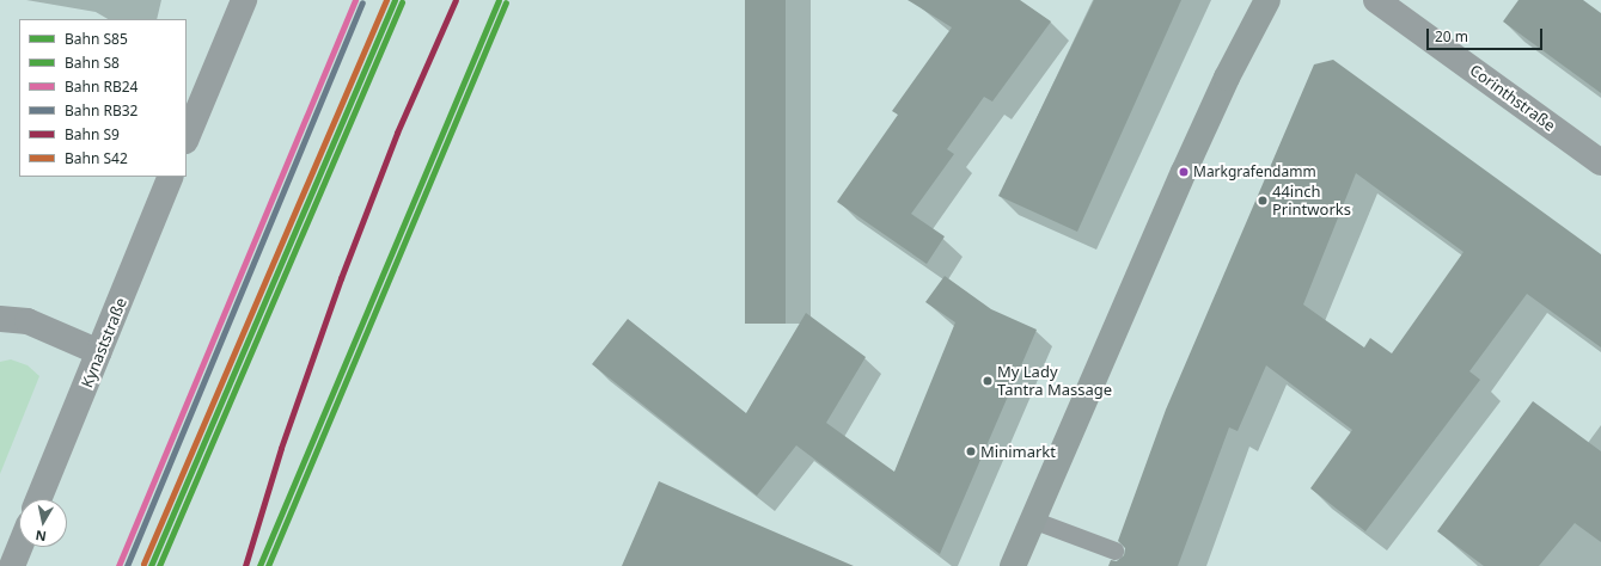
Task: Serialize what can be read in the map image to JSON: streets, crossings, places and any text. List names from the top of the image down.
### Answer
{
  "streets": {
    "street": ["Corinthstraße", "Kynaststraße"]
  },
  "places": [
    "Markgrafendamm",
    "44inch Printworks",
    "My Lady Tantra Massage",
    "Minimarkt"
  ],
  "lines": [
    "rail line S85",
    "rail line RB24",
    "rail line S9",
    "rail line S42",
    "rail line S8",
    "rail line RB32"
  ],
  "legend": [
    "Bahn S85",
    "Bahn S8",
    "Bahn RB24",
    "Bahn RB32",
    "Bahn S9",
    "Bahn S42"
  ],
  "scale_bar": "20 m",
  "north": "bottom"
}
